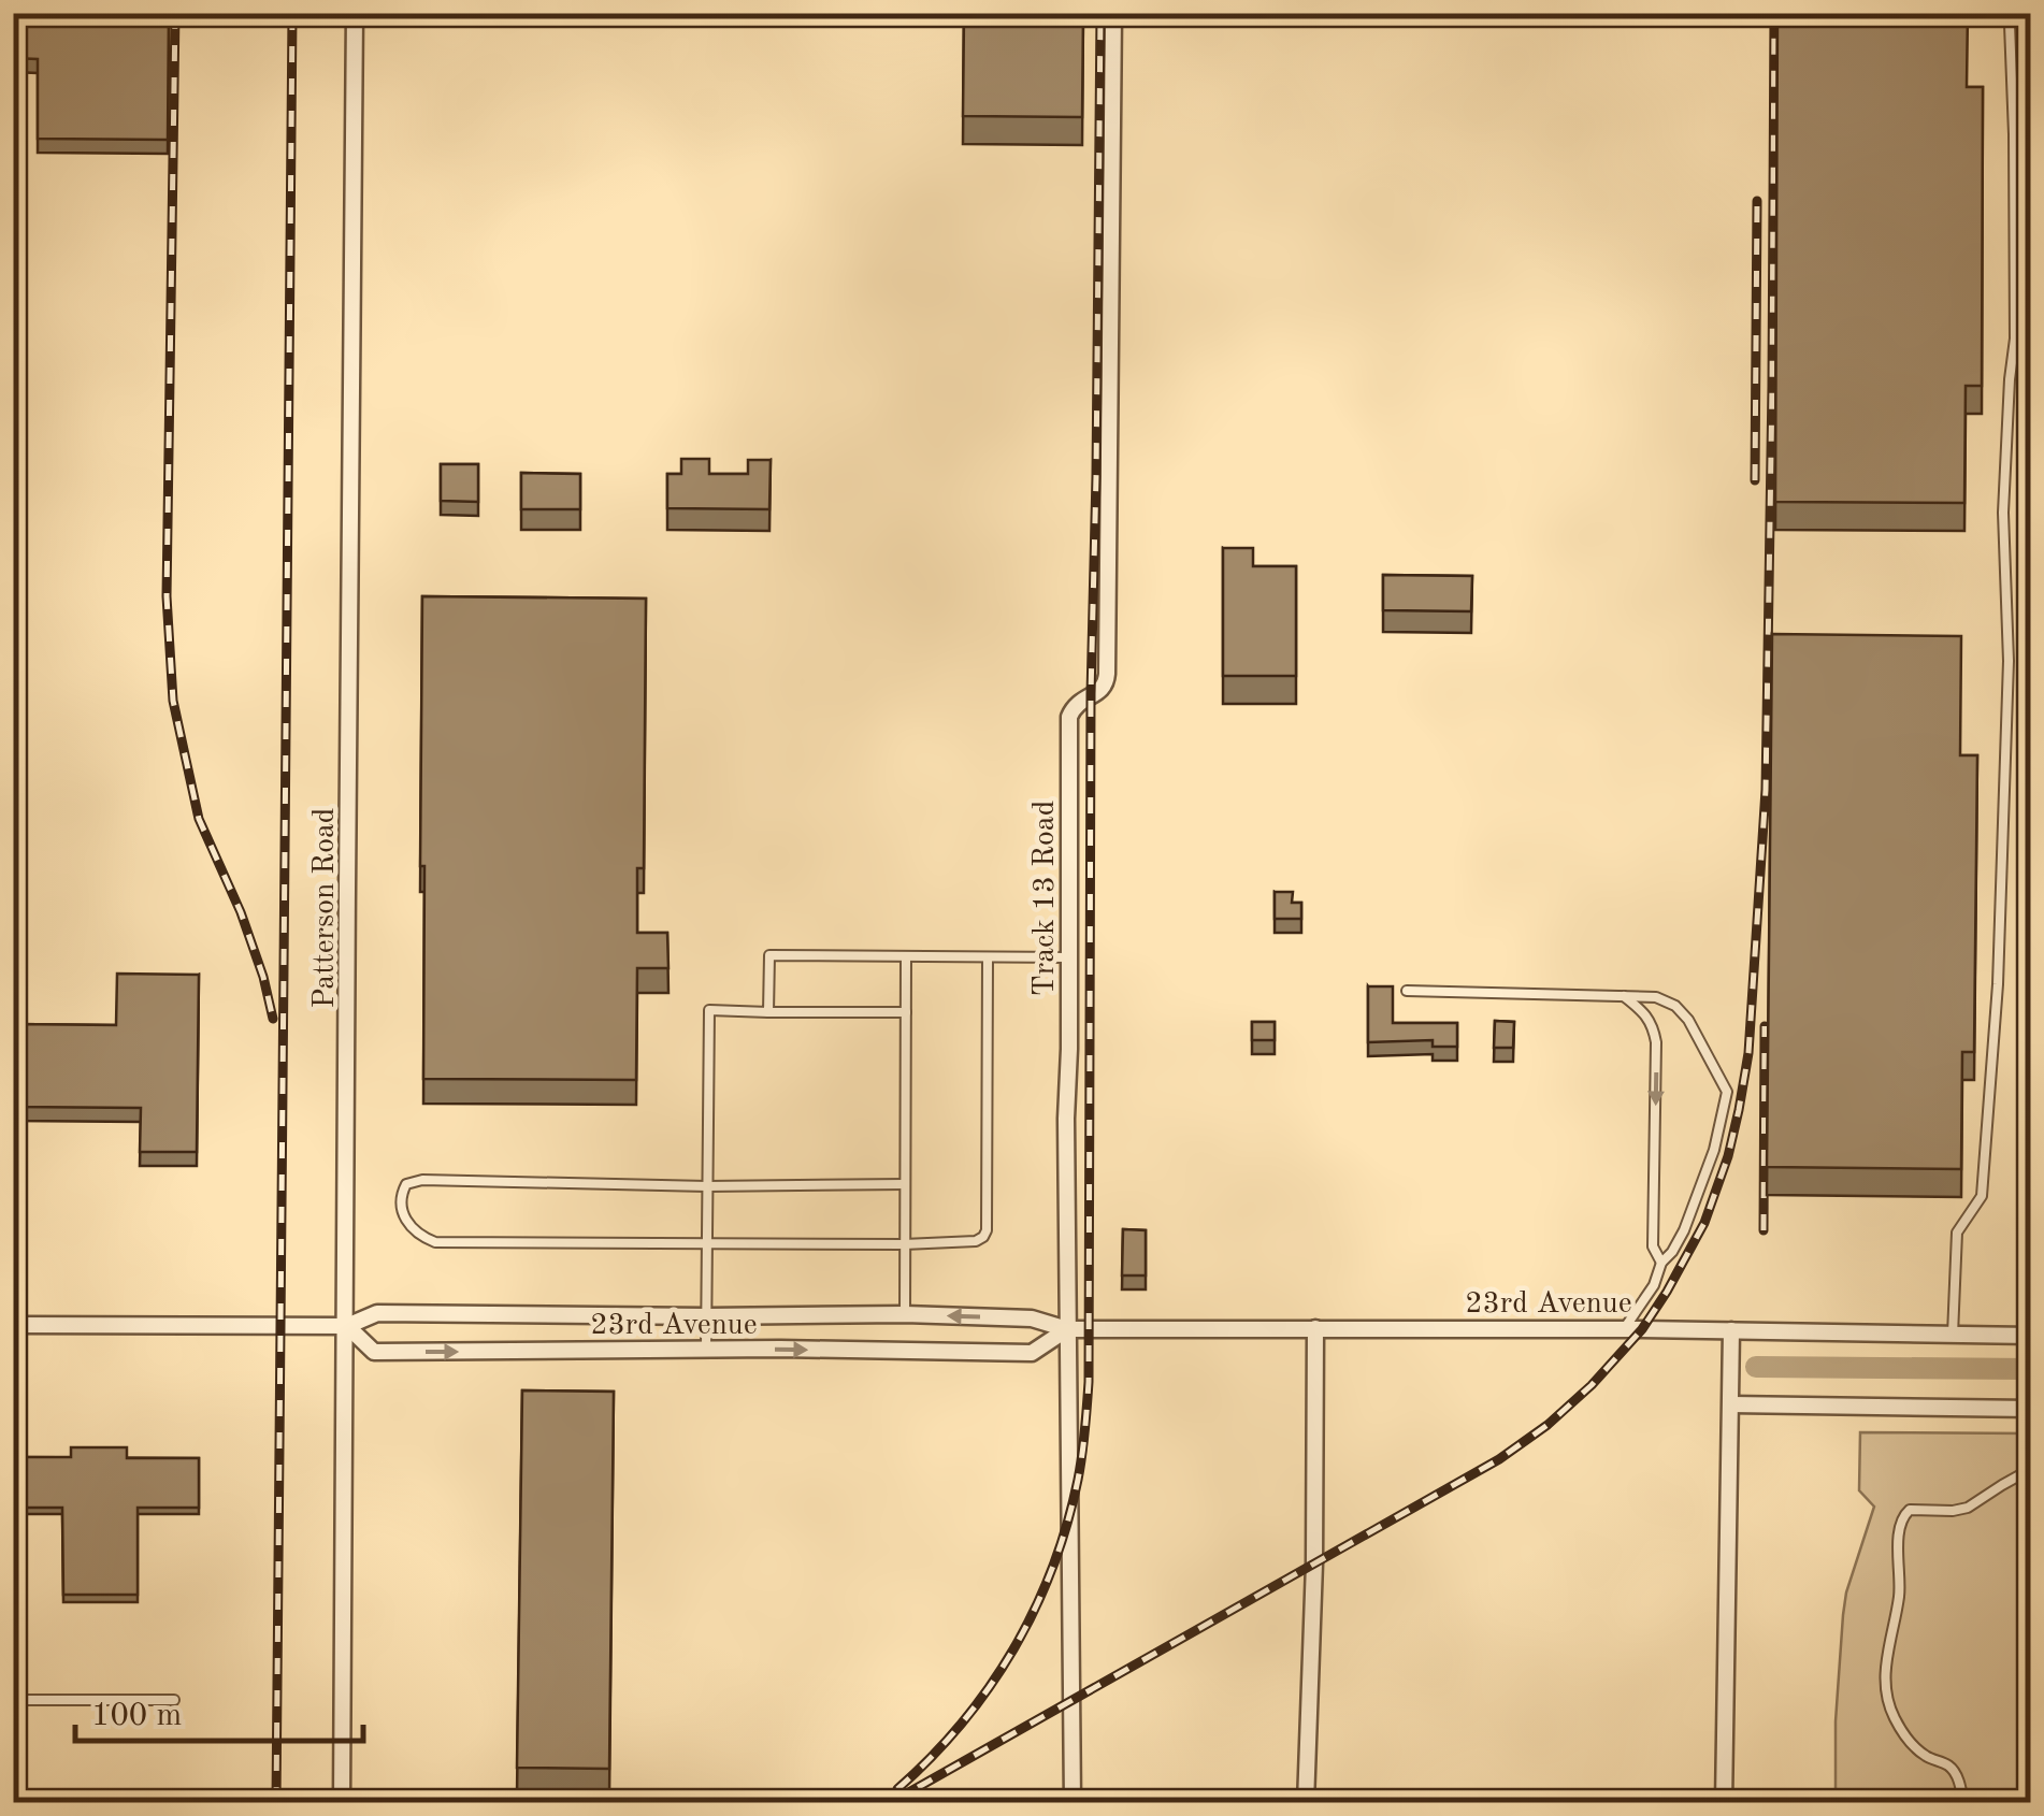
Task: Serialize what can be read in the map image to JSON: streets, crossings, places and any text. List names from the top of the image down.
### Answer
{
  "streets": {
    "street": ["Track 13 Road", "Patterson Road", "23rd Avenue"]
  },
  "crossings": [
    ["Track 13 Road", "23rd Avenue"],
    ["Patterson Road", "23rd Avenue"]
  ],
  "scale_bar": "100 m"
}
